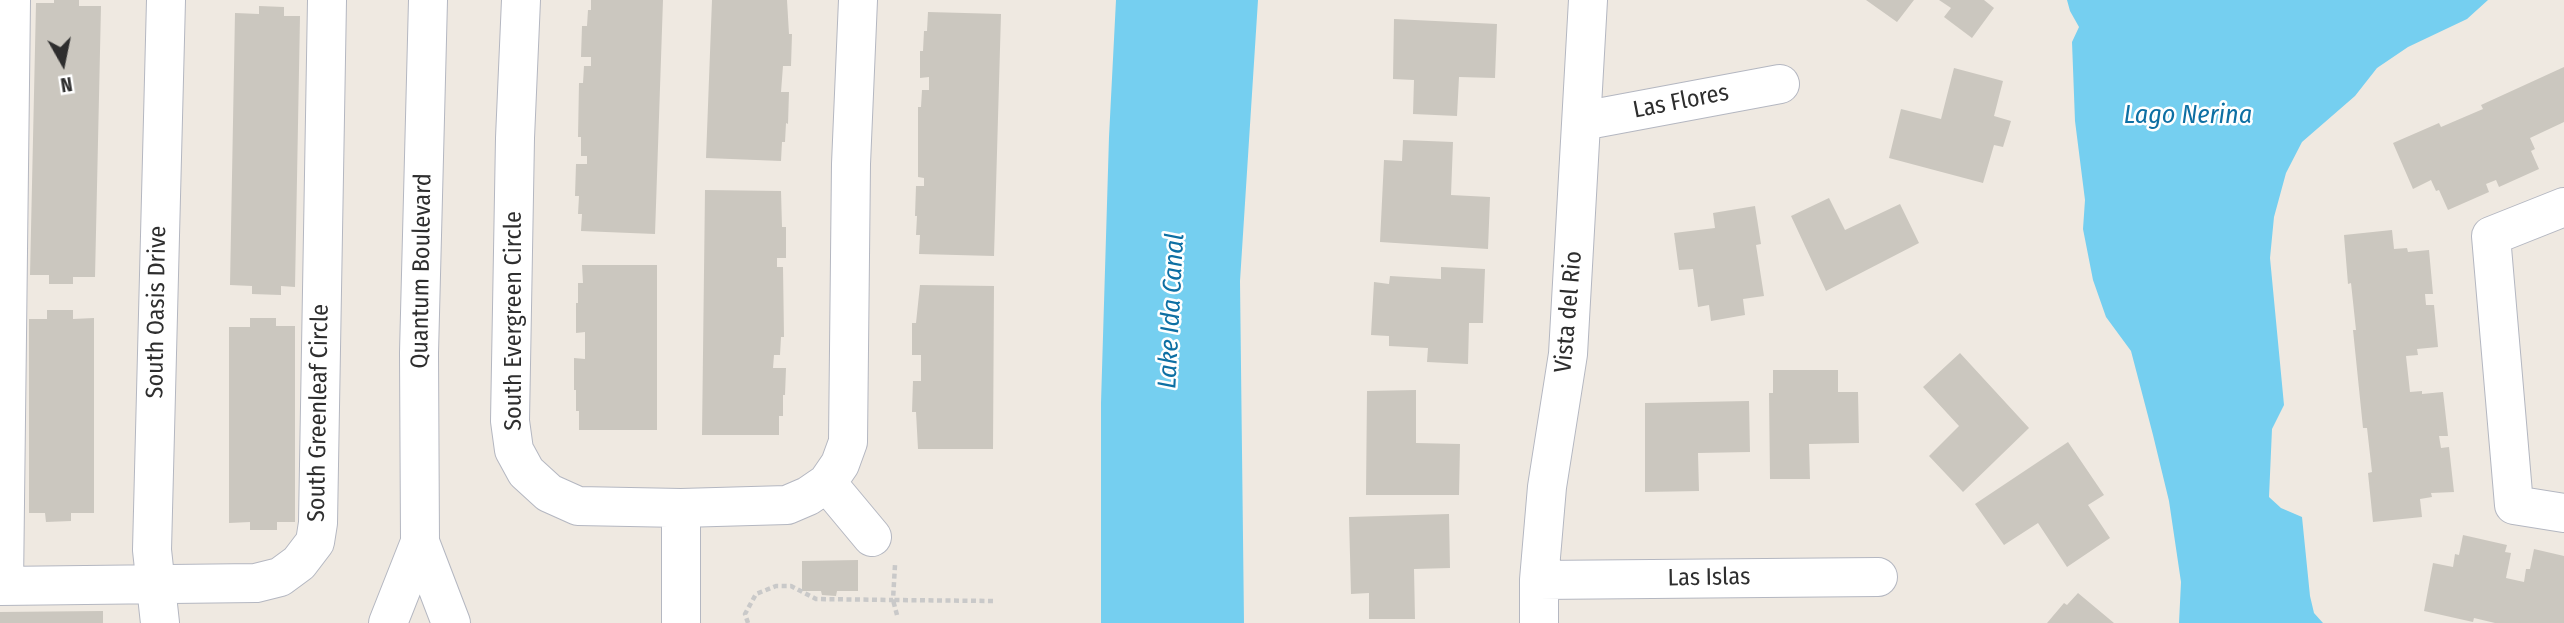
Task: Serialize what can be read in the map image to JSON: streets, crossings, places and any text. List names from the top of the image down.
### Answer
{
  "streets": {
    "street": [
      "Las Flores",
      "Quantum Boulevard",
      "South Oasis Drive",
      "Vista del Rio",
      "South Evergreen Circle",
      "South Greenleaf Circle",
      "Las Islas"
    ]
  },
  "crossings": [
    ["Las Flores", "Vista del Rio"],
    ["South Oasis Drive", "South Greenleaf Circle"],
    ["Vista del Rio", "Las Islas"]
  ],
  "water": ["Lago Nerina", "Lake Ida Canal"],
  "north": "bottom"
}
